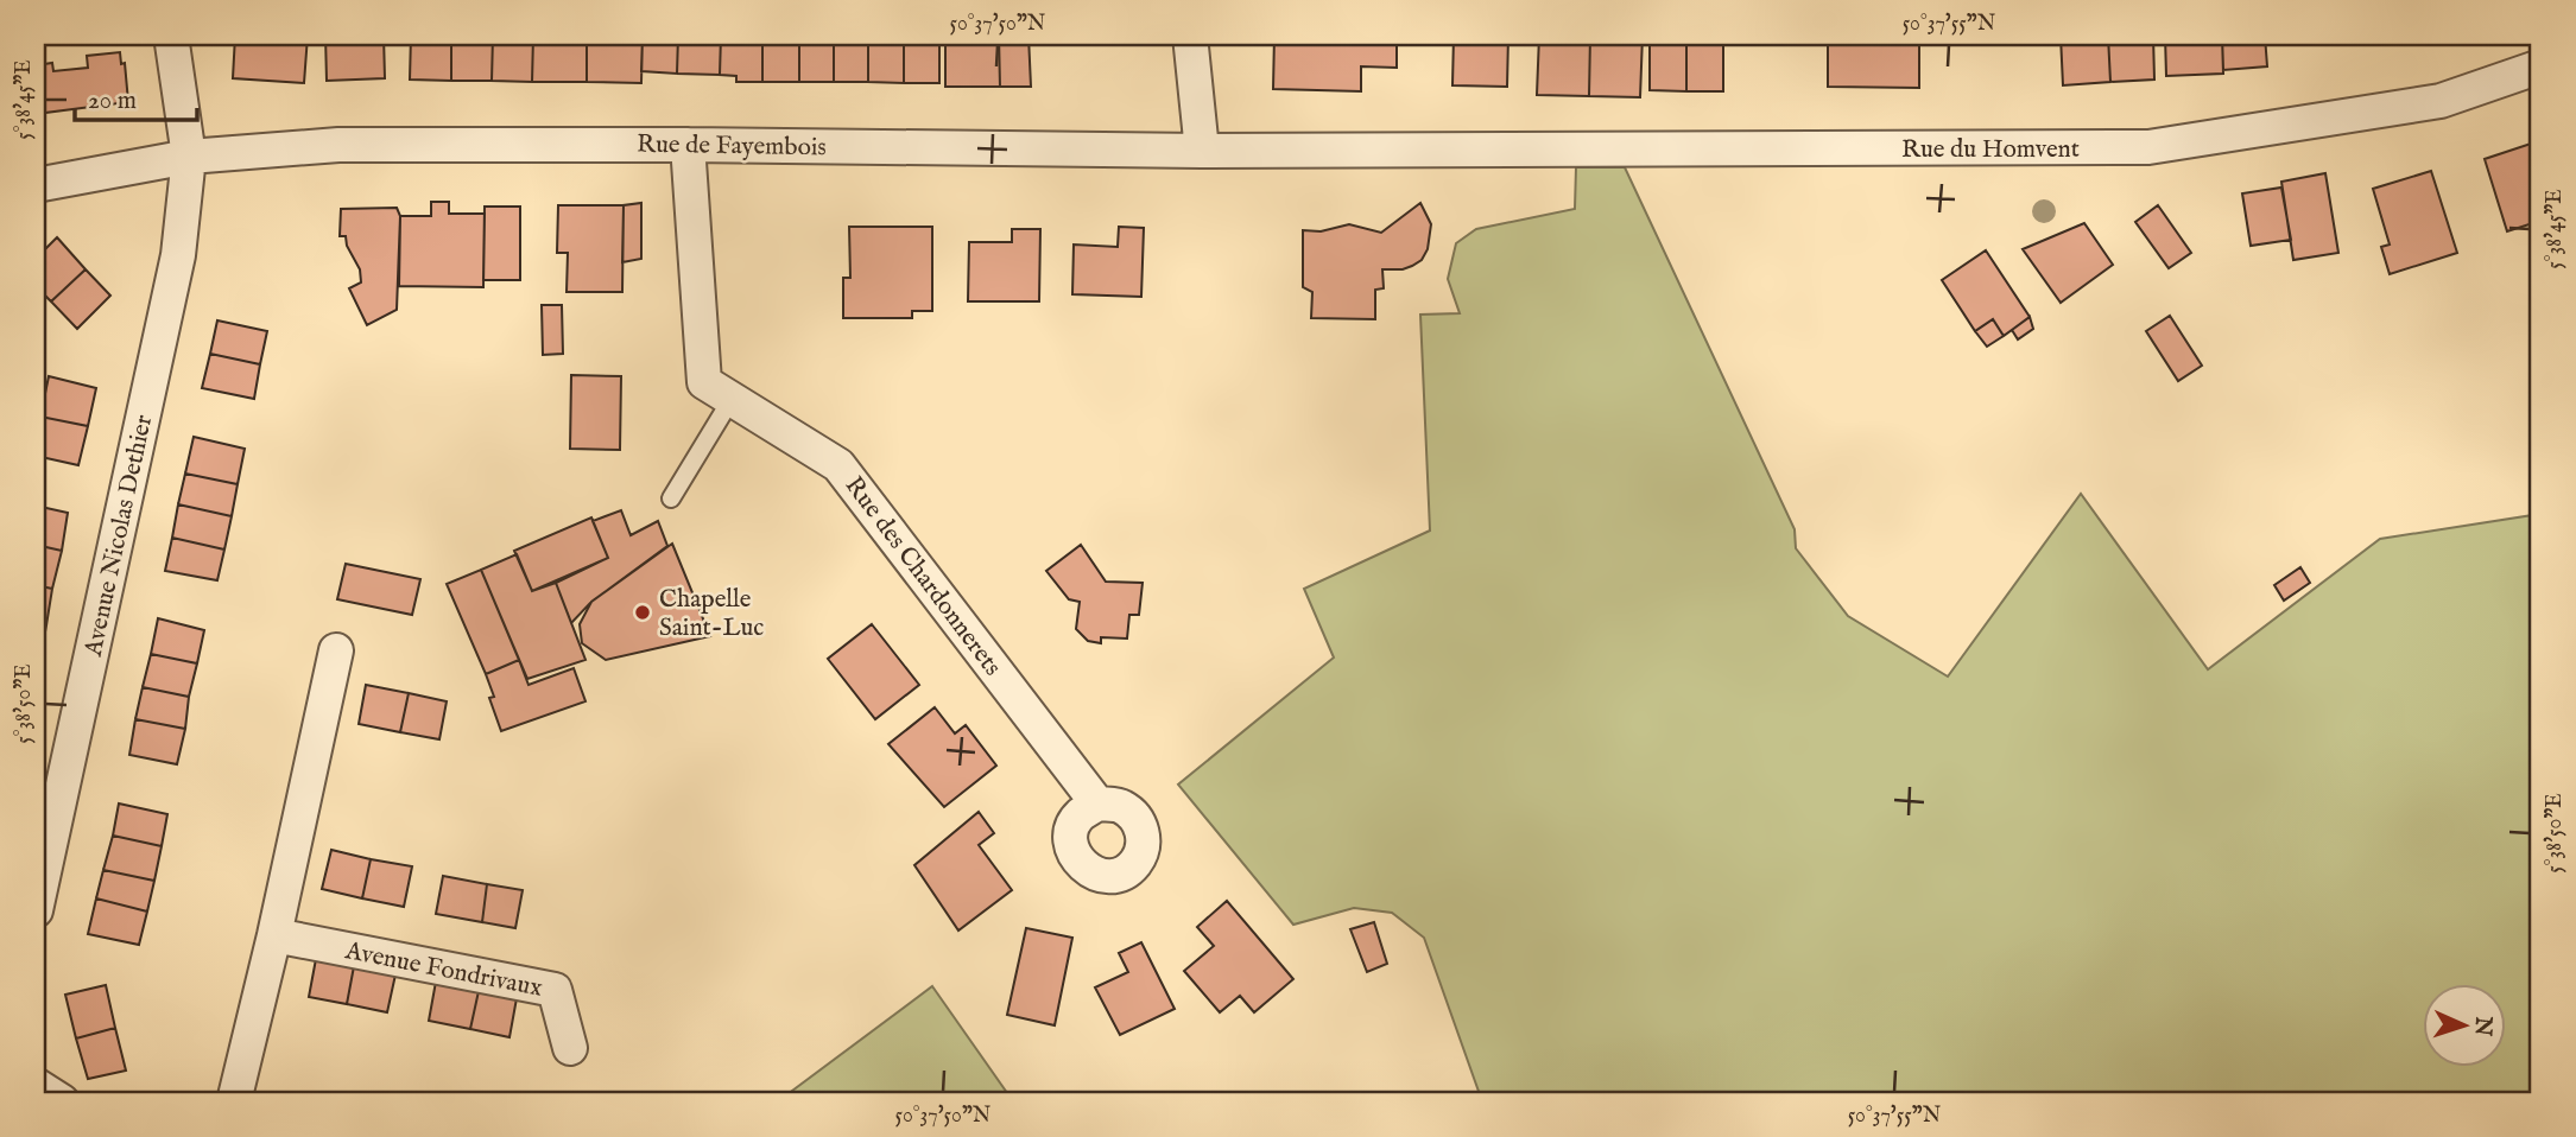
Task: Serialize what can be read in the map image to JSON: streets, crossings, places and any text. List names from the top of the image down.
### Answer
{
  "streets": {
    "street": [
      "Rue de Fayembois",
      "Rue du Homvent",
      "Avenue Nicolas Dethier",
      "Rue des Chardonnerets",
      "Avenue Fondrivaux"
    ]
  },
  "crossings": [
    ["Rue de Fayembois", "Rue du Homvent"],
    ["Rue de Fayembois", "Avenue Nicolas Dethier"],
    ["Rue de Fayembois", "Rue des Chardonnerets"]
  ],
  "places": ["Chapelle Saint-Luc"],
  "scale_bar": "20 m",
  "north": "right",
  "coordinates": [
    "50°37'50\"N",
    "50°37'55\"N",
    "5°38'45\"E",
    "5°38'50\"E"
  ]
}
